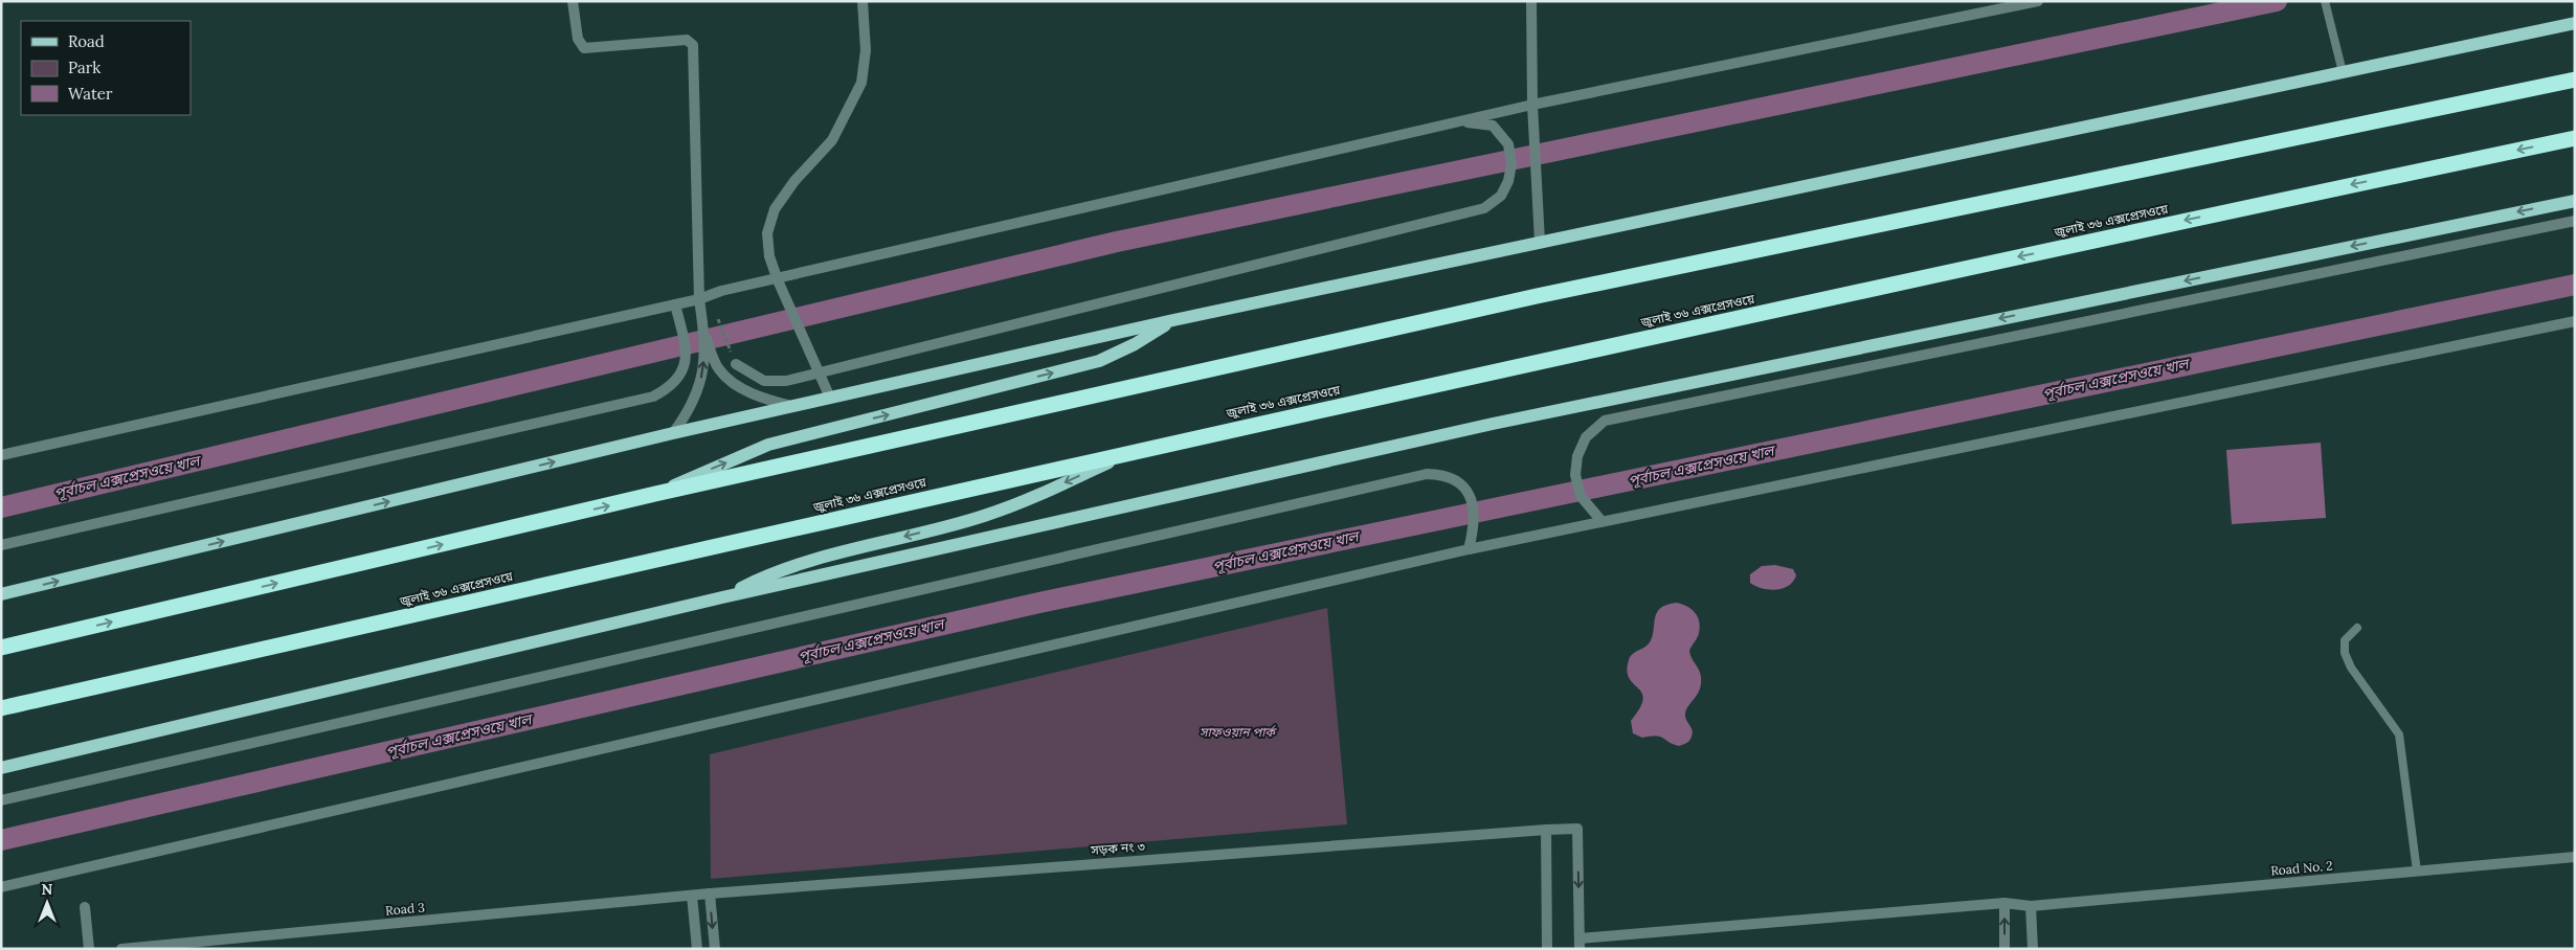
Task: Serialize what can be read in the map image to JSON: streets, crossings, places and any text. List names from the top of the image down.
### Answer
{
  "streets": {
    "highway": ["জুলাই ৩৬ এক্সপ্রেসওয়ে"],
    "street": ["সড়ক নং ৩", "Road No. 2", "Road 3"]
  },
  "crossings": [
    ["সড়ক নং ৩", "Road No. 2"],
    ["সড়ক নং ৩", "Road 3"]
  ],
  "water": ["পূর্বাচল এক্সপ্রেসওয়ে খাল"],
  "parks": ["সাফওয়ান পার্ক"],
  "legend": ["Road", "Park", "Water"],
  "north": "top"
}
